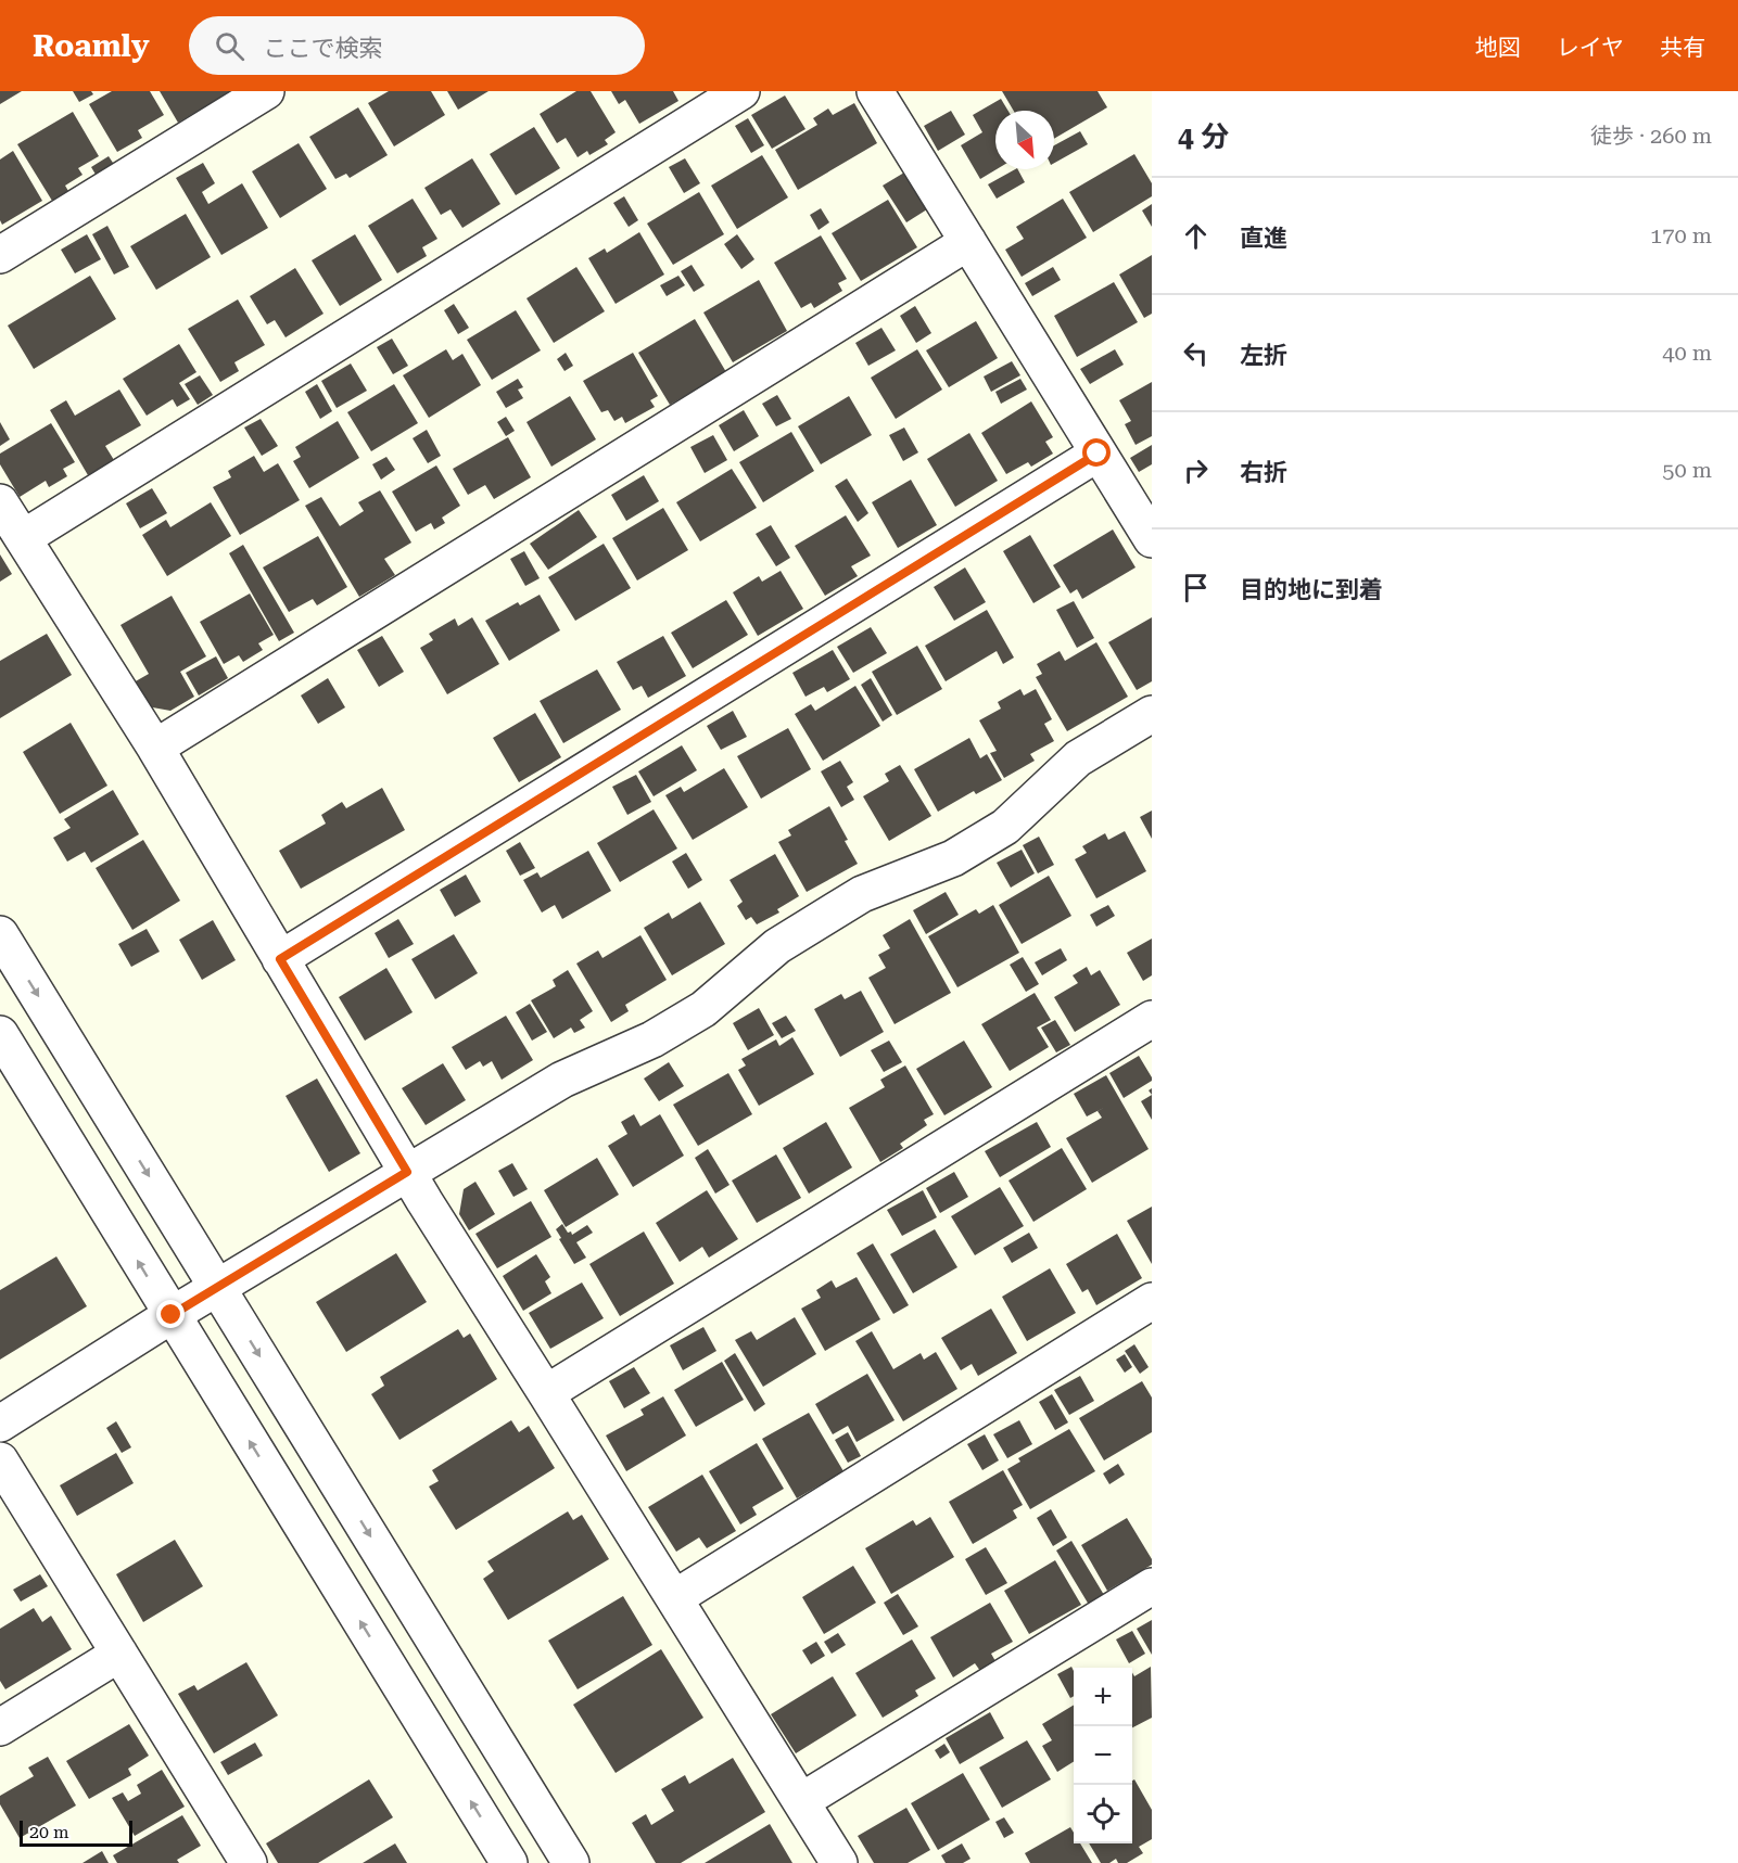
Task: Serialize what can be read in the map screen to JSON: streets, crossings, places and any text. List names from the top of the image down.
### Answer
{
  "scale_bar": "20 m",
  "north": "bottom right",
  "page": {
    "header": "Roamly",
    "search": "ここで検索",
    "nav": ["地図", "レイヤ", "共有"],
    "heading": ["4 分", "徒歩 · 260 m"],
    "list": [
      ["直進", "170 m"],
      ["左折", "40 m"],
      ["右折", "50 m"],
      "目的地に到着"
    ],
    "map_buttons": ["+", "−"],
    "scale": "20 m"
  }
}
